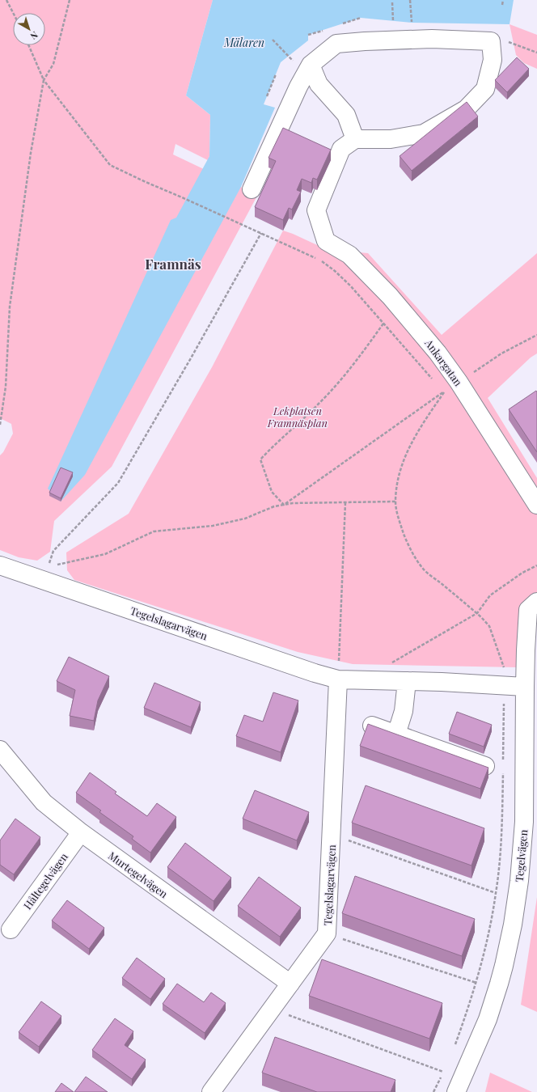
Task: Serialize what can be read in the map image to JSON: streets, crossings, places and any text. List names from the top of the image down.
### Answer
{
  "streets": {
    "street": [
      "Ankargatan",
      "Tegelslagarvägen",
      "Tegelvägen",
      "Murtegelvägen",
      "Håltegelvägen"
    ]
  },
  "crossings": [
    ["Tegelslagarvägen", "Tegelvägen"],
    ["Tegelslagarvägen", "Murtegelvägen"],
    ["Murtegelvägen", "Håltegelvägen"]
  ],
  "districts": ["Framnäs"],
  "water": ["Mälaren"],
  "parks": ["Lekplatsen Framnäsplan"],
  "north": "bottom right"
}
